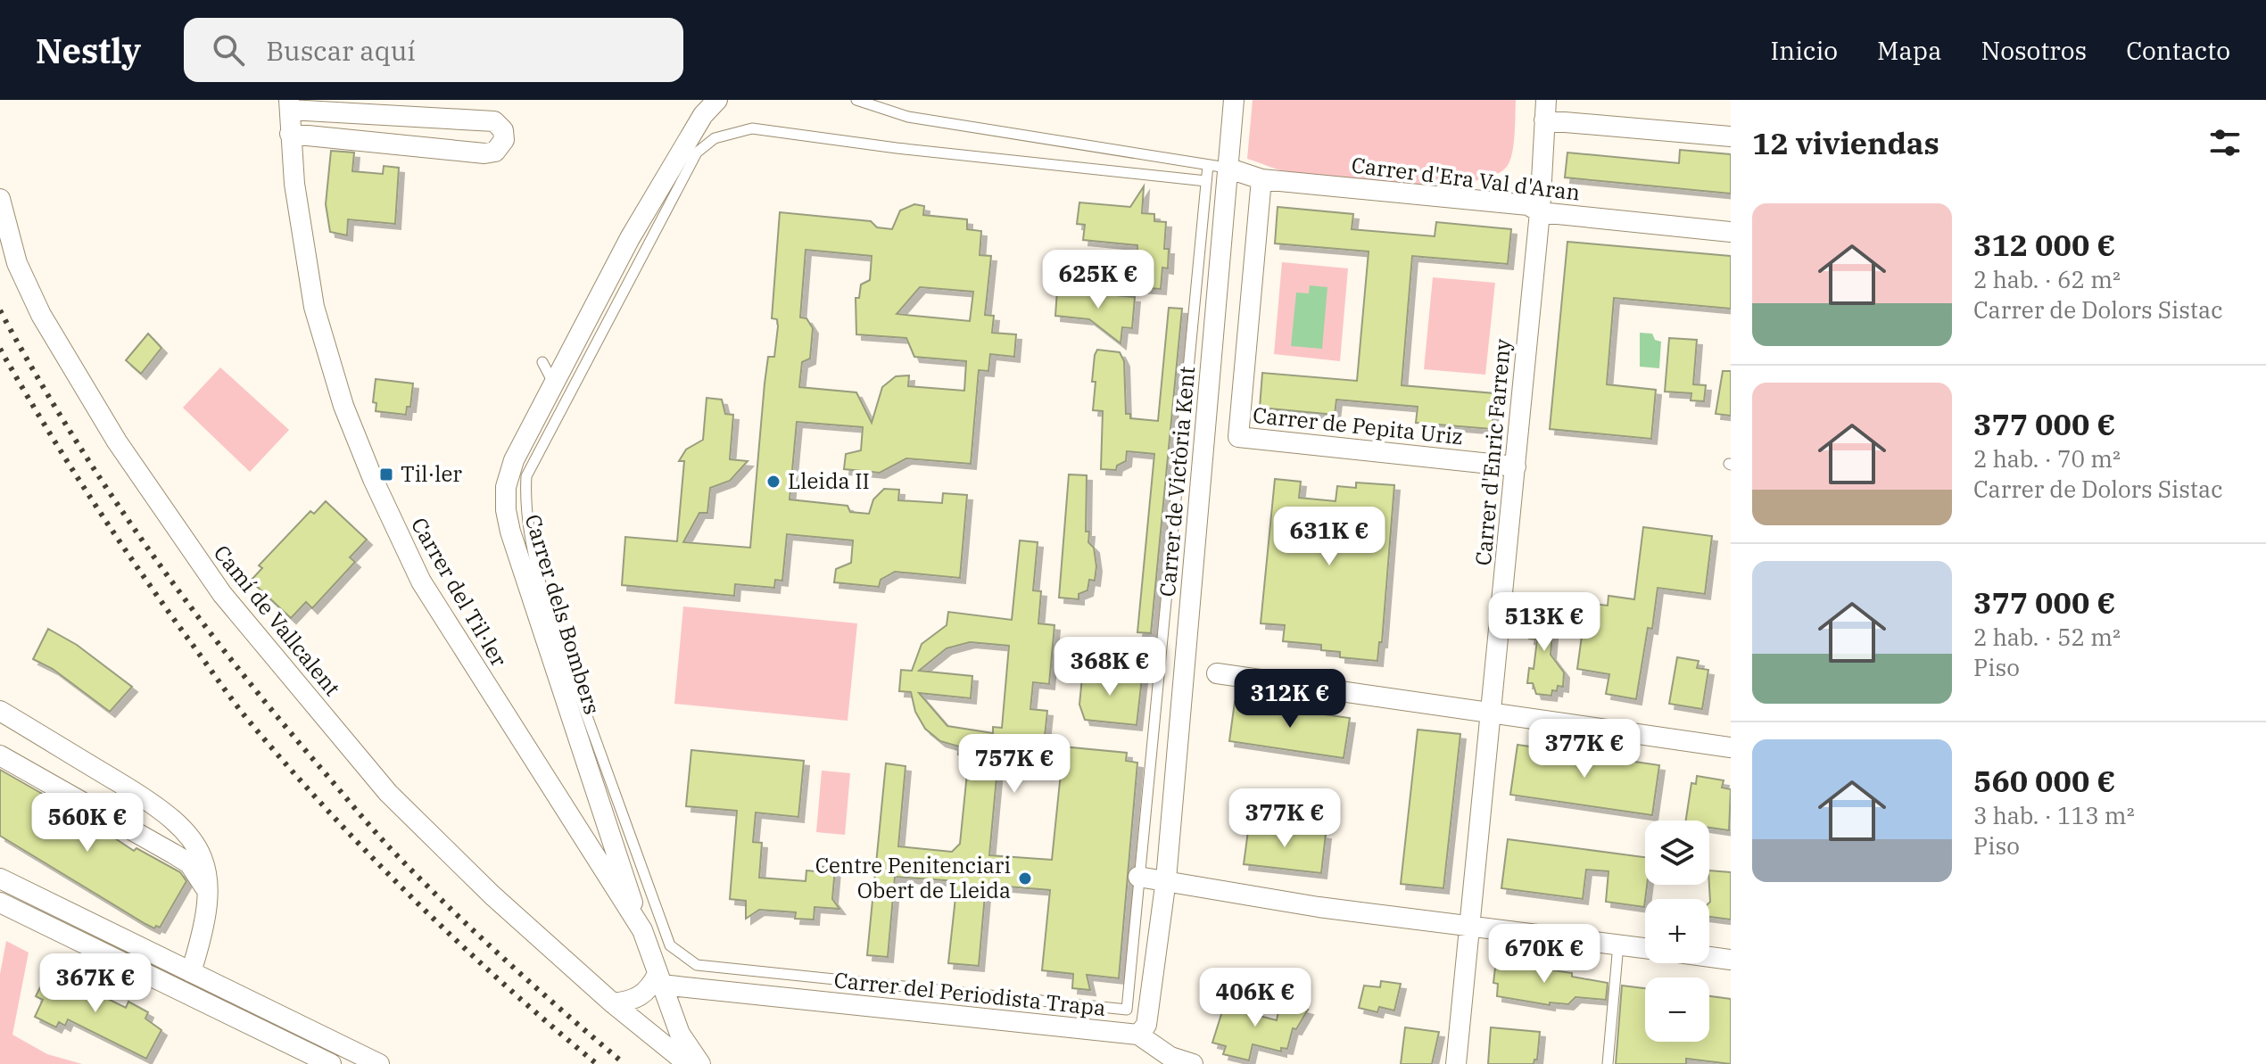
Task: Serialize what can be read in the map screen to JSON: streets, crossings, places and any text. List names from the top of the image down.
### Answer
{
  "streets": {
    "street": [
      "Carrer d'Era Val d'Aran",
      "Carrer de Pepita Uriz",
      "Carrer d'Enric Farreny",
      "Carrer de Victòria Kent",
      "Carrer del Til·ler",
      "Carrer dels Bombers",
      "Camí de Vallcalent",
      "Carrer del Periodista Trapa"
    ]
  },
  "crossings": [
    ["Carrer d'Era Val d'Aran", "Carrer de Pepita Uriz"],
    ["Carrer d'Era Val d'Aran", "Carrer d'Enric Farreny"],
    ["Carrer d'Era Val d'Aran", "Carrer de Victòria Kent"],
    ["Carrer de Pepita Uriz", "Carrer d'Enric Farreny"],
    ["Carrer de Victòria Kent", "Carrer del Periodista Trapa"],
    ["Carrer del Til·ler", "Carrer dels Bombers"],
    ["Carrer del Til·ler", "Carrer del Periodista Trapa"],
    ["Carrer dels Bombers", "Carrer del Periodista Trapa"]
  ],
  "places": {
    "transit": ["Til·ler"],
    "other": ["Lleida II", "Centre Penitenciari Obert de Lleida"]
  },
  "page": {
    "header": "Nestly",
    "search": "Buscar aquí",
    "nav": [
      "Inicio",
      "Mapa",
      "Nosotros",
      "Contacto"
    ],
    "heading": "12 viviendas",
    "list": [
      {
        "name": "312 000 €",
        "note": "2 hab. · 62 m² · Carrer de Dolors Sistac"
      },
      {
        "name": "377 000 €",
        "note": "2 hab. · 70 m² · Carrer de Dolors Sistac"
      },
      {
        "name": "377 000 €",
        "note": "2 hab. · 52 m² · Piso"
      },
      {
        "name": "560 000 €",
        "note": "3 hab. · 113 m² · Piso"
      }
    ],
    "price": [
      "625K €",
      "631K €",
      "513K €",
      "368K €",
      "312K €",
      "377K €",
      "757K €",
      "377K €",
      "560K €",
      "670K €",
      "367K €",
      "406K €"
    ],
    "map_buttons": ["+", "−"]
  }
}
